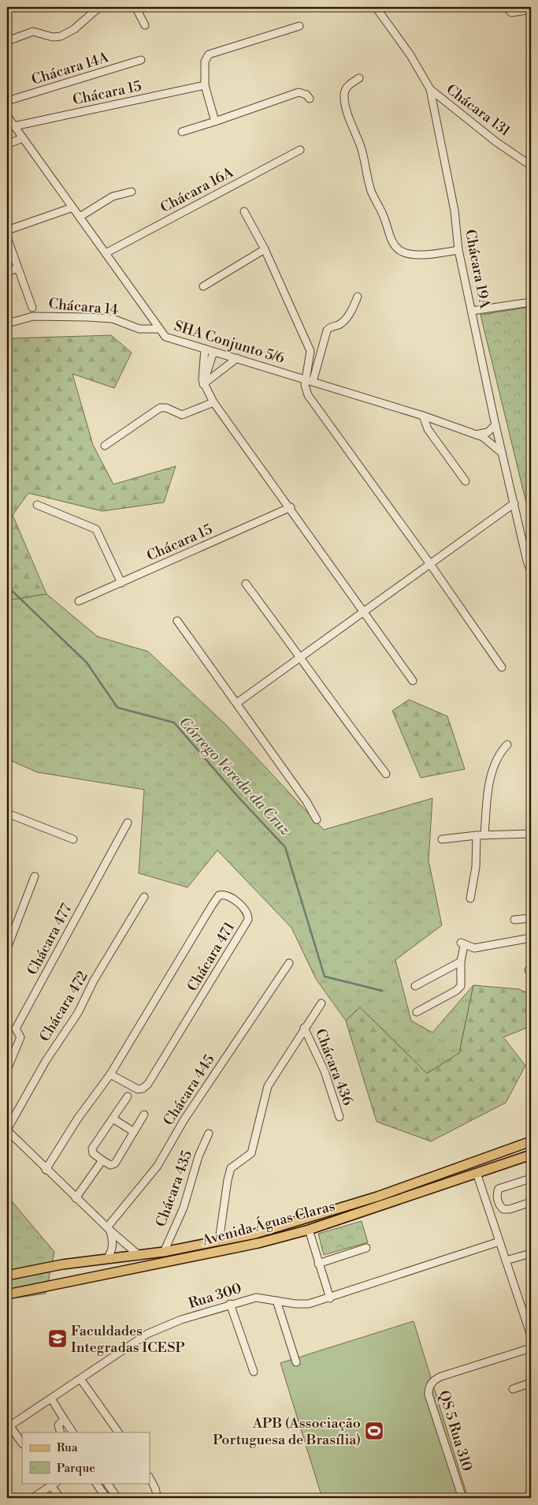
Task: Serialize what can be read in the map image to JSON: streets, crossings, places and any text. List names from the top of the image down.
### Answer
{
  "streets": {
    "main road": ["Avenida Águas Claras"],
    "street": [
      "Chácara 14A",
      "Chácara 15",
      "Chácara 131",
      "Chácara 16A",
      "Chácara 19A",
      "Chácara 14",
      "SHA Conjunto 5/6",
      "Chácara 477",
      "Chácara 471",
      "Chácara 472",
      "Chácara 436",
      "Chácara 445",
      "Chácara 435",
      "Rua 300",
      "QS 5 Rua 310"
    ]
  },
  "crossings": [
    ["Chácara 15", "SHA Conjunto 5/6"],
    ["Chácara 131", "Chácara 19A"],
    ["Chácara 16A", "SHA Conjunto 5/6"],
    ["Chácara 19A", "SHA Conjunto 5/6"],
    ["Chácara 14", "SHA Conjunto 5/6"],
    ["Chácara 436", "Avenida Águas Claras"],
    ["Chácara 435", "Avenida Águas Claras"]
  ],
  "water": ["Córrego Vereda da Cruz"],
  "places": {
    "school or university": ["Faculdades Integradas ICESP"],
    "sports": ["APB (Associação Portuguesa de Brasília)"]
  },
  "legend": ["Rua", "Parque"]
}
